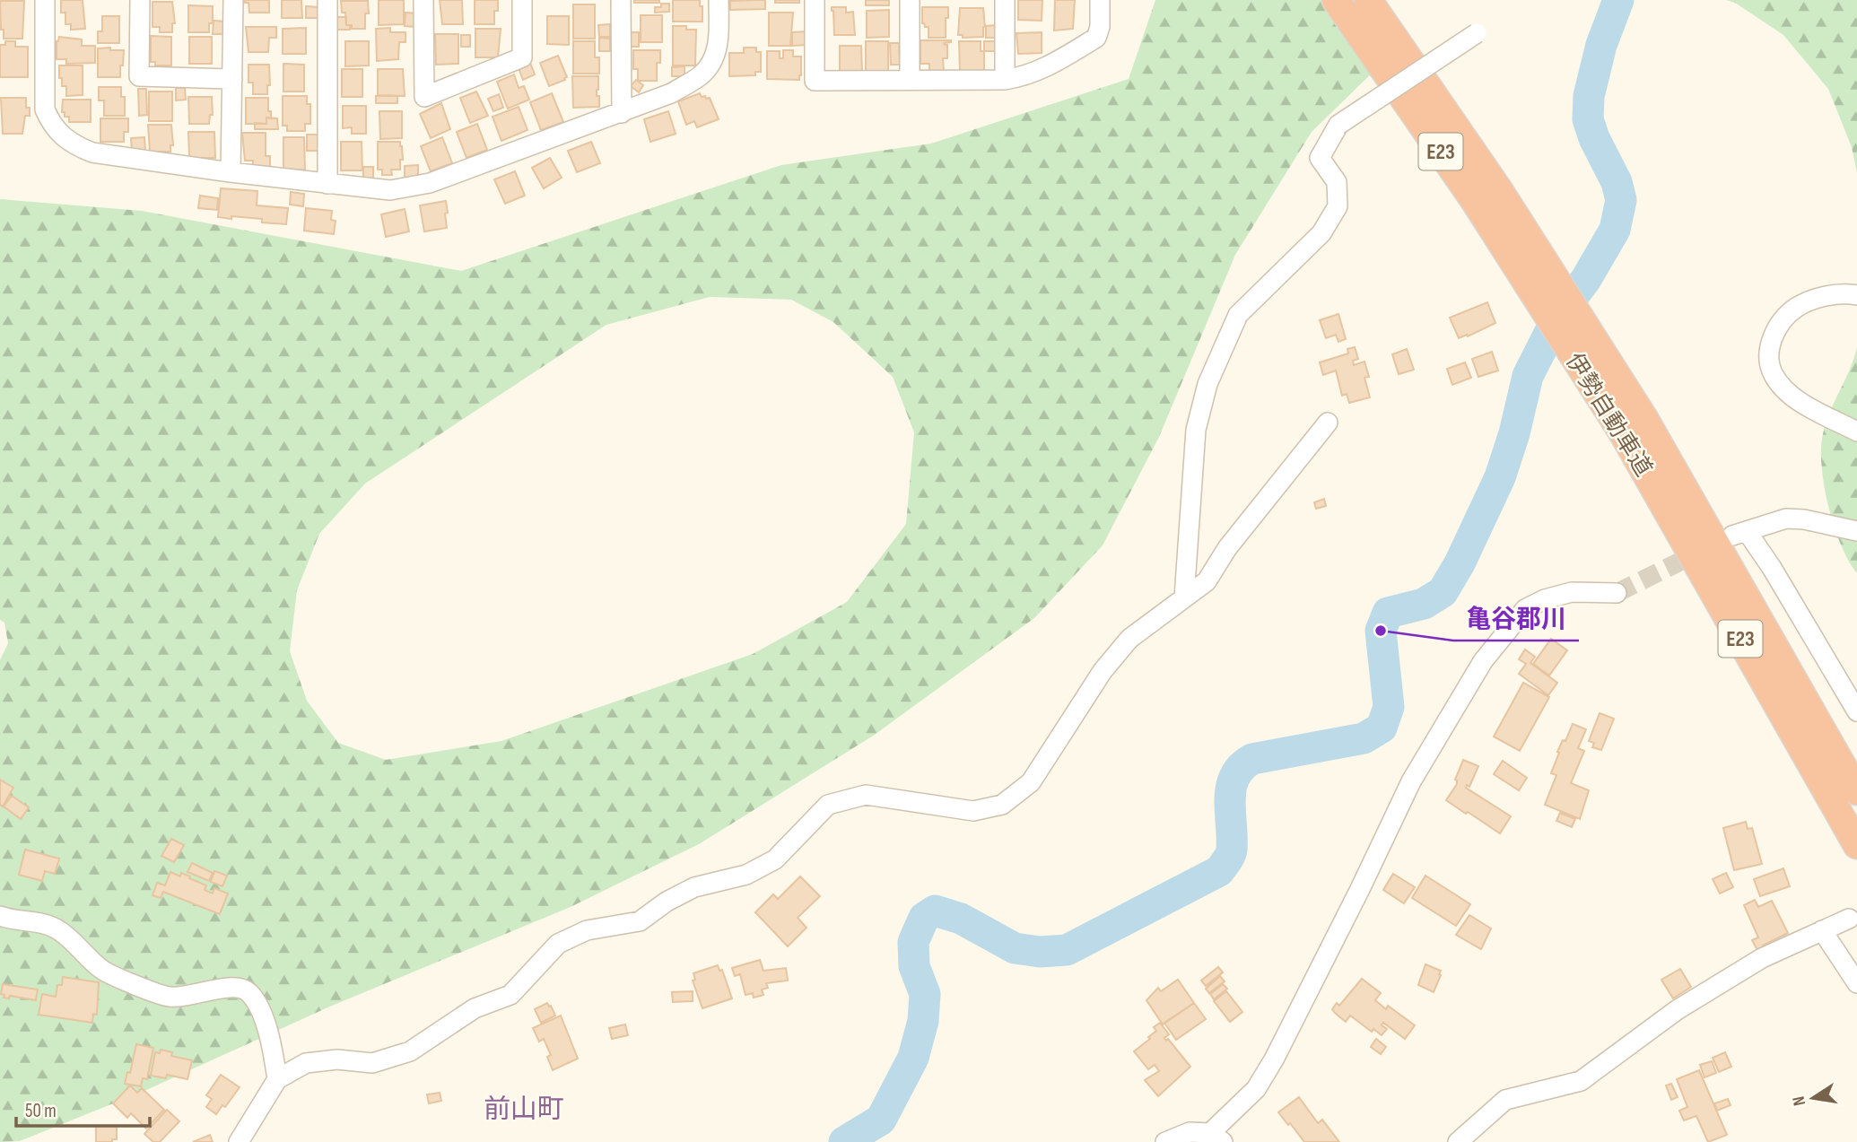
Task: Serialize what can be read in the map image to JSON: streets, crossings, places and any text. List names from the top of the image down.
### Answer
{
  "streets": {
    "highway": ["E23", "伊勢自動車道"]
  },
  "districts": ["前山町"],
  "places": ["亀谷郡川"],
  "scale_bar": "50 m",
  "north": "left"
}
